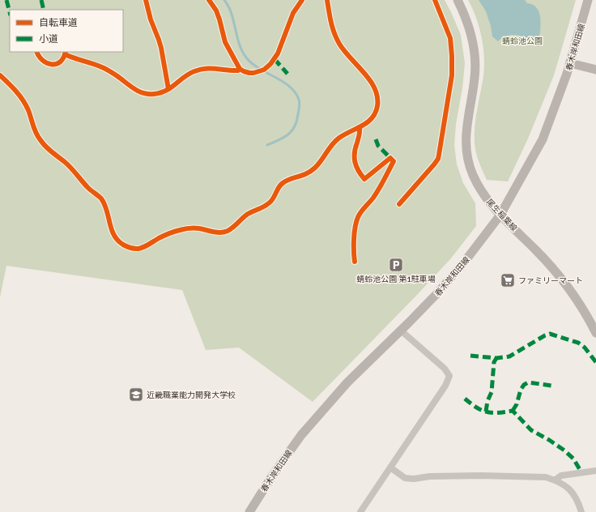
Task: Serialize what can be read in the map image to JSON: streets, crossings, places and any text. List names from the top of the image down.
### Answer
{
  "streets": {
    "main road": ["春木岸和田線", "尾生稲葉線"]
  },
  "crossings": [
    ["春木岸和田線", "尾生稲葉線"]
  ],
  "parks": ["蜻蛉池公園"],
  "places": {
    "parking": ["蜻蛉池公園 第1駐車場"],
    "supermarket": ["ファミリーマート"],
    "school or university": ["近畿職業能力開発大学校"]
  },
  "legend": ["自転車道", "小道"]
}
